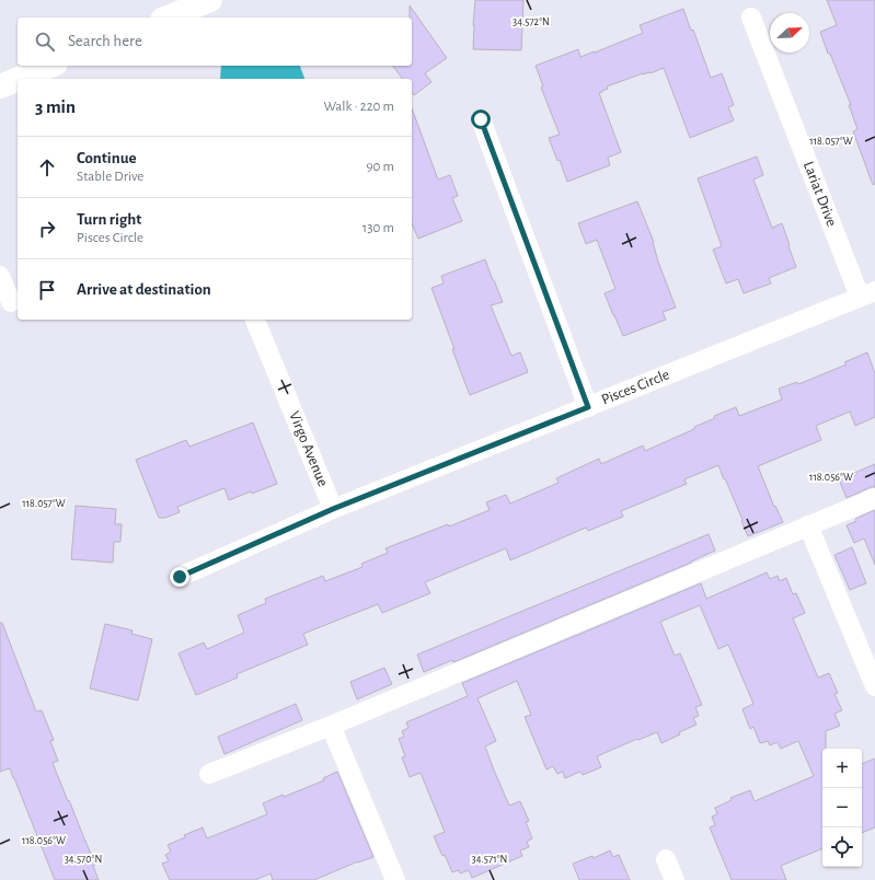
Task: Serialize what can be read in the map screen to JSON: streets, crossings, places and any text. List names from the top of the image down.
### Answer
{
  "streets": {
    "street": ["Lariat Drive", "Pisces Circle", "Virgo Avenue"]
  },
  "crossings": [
    ["Lariat Drive", "Pisces Circle"],
    ["Pisces Circle", "Virgo Avenue"]
  ],
  "north": "top right",
  "page": {
    "search": "Search here",
    "heading": ["3 min", "Walk · 220 m"],
    "list": [
      ["Continue", "Stable Drive", "90 m"],
      ["Turn right", "Pisces Circle", "130 m"],
      "Arrive at destination"
    ],
    "map_buttons": ["+", "−"]
  },
  "coordinates": [
    "34.572°N",
    "118.057°W",
    "118.056°W",
    "34.570°N",
    "34.571°N"
  ]
}
